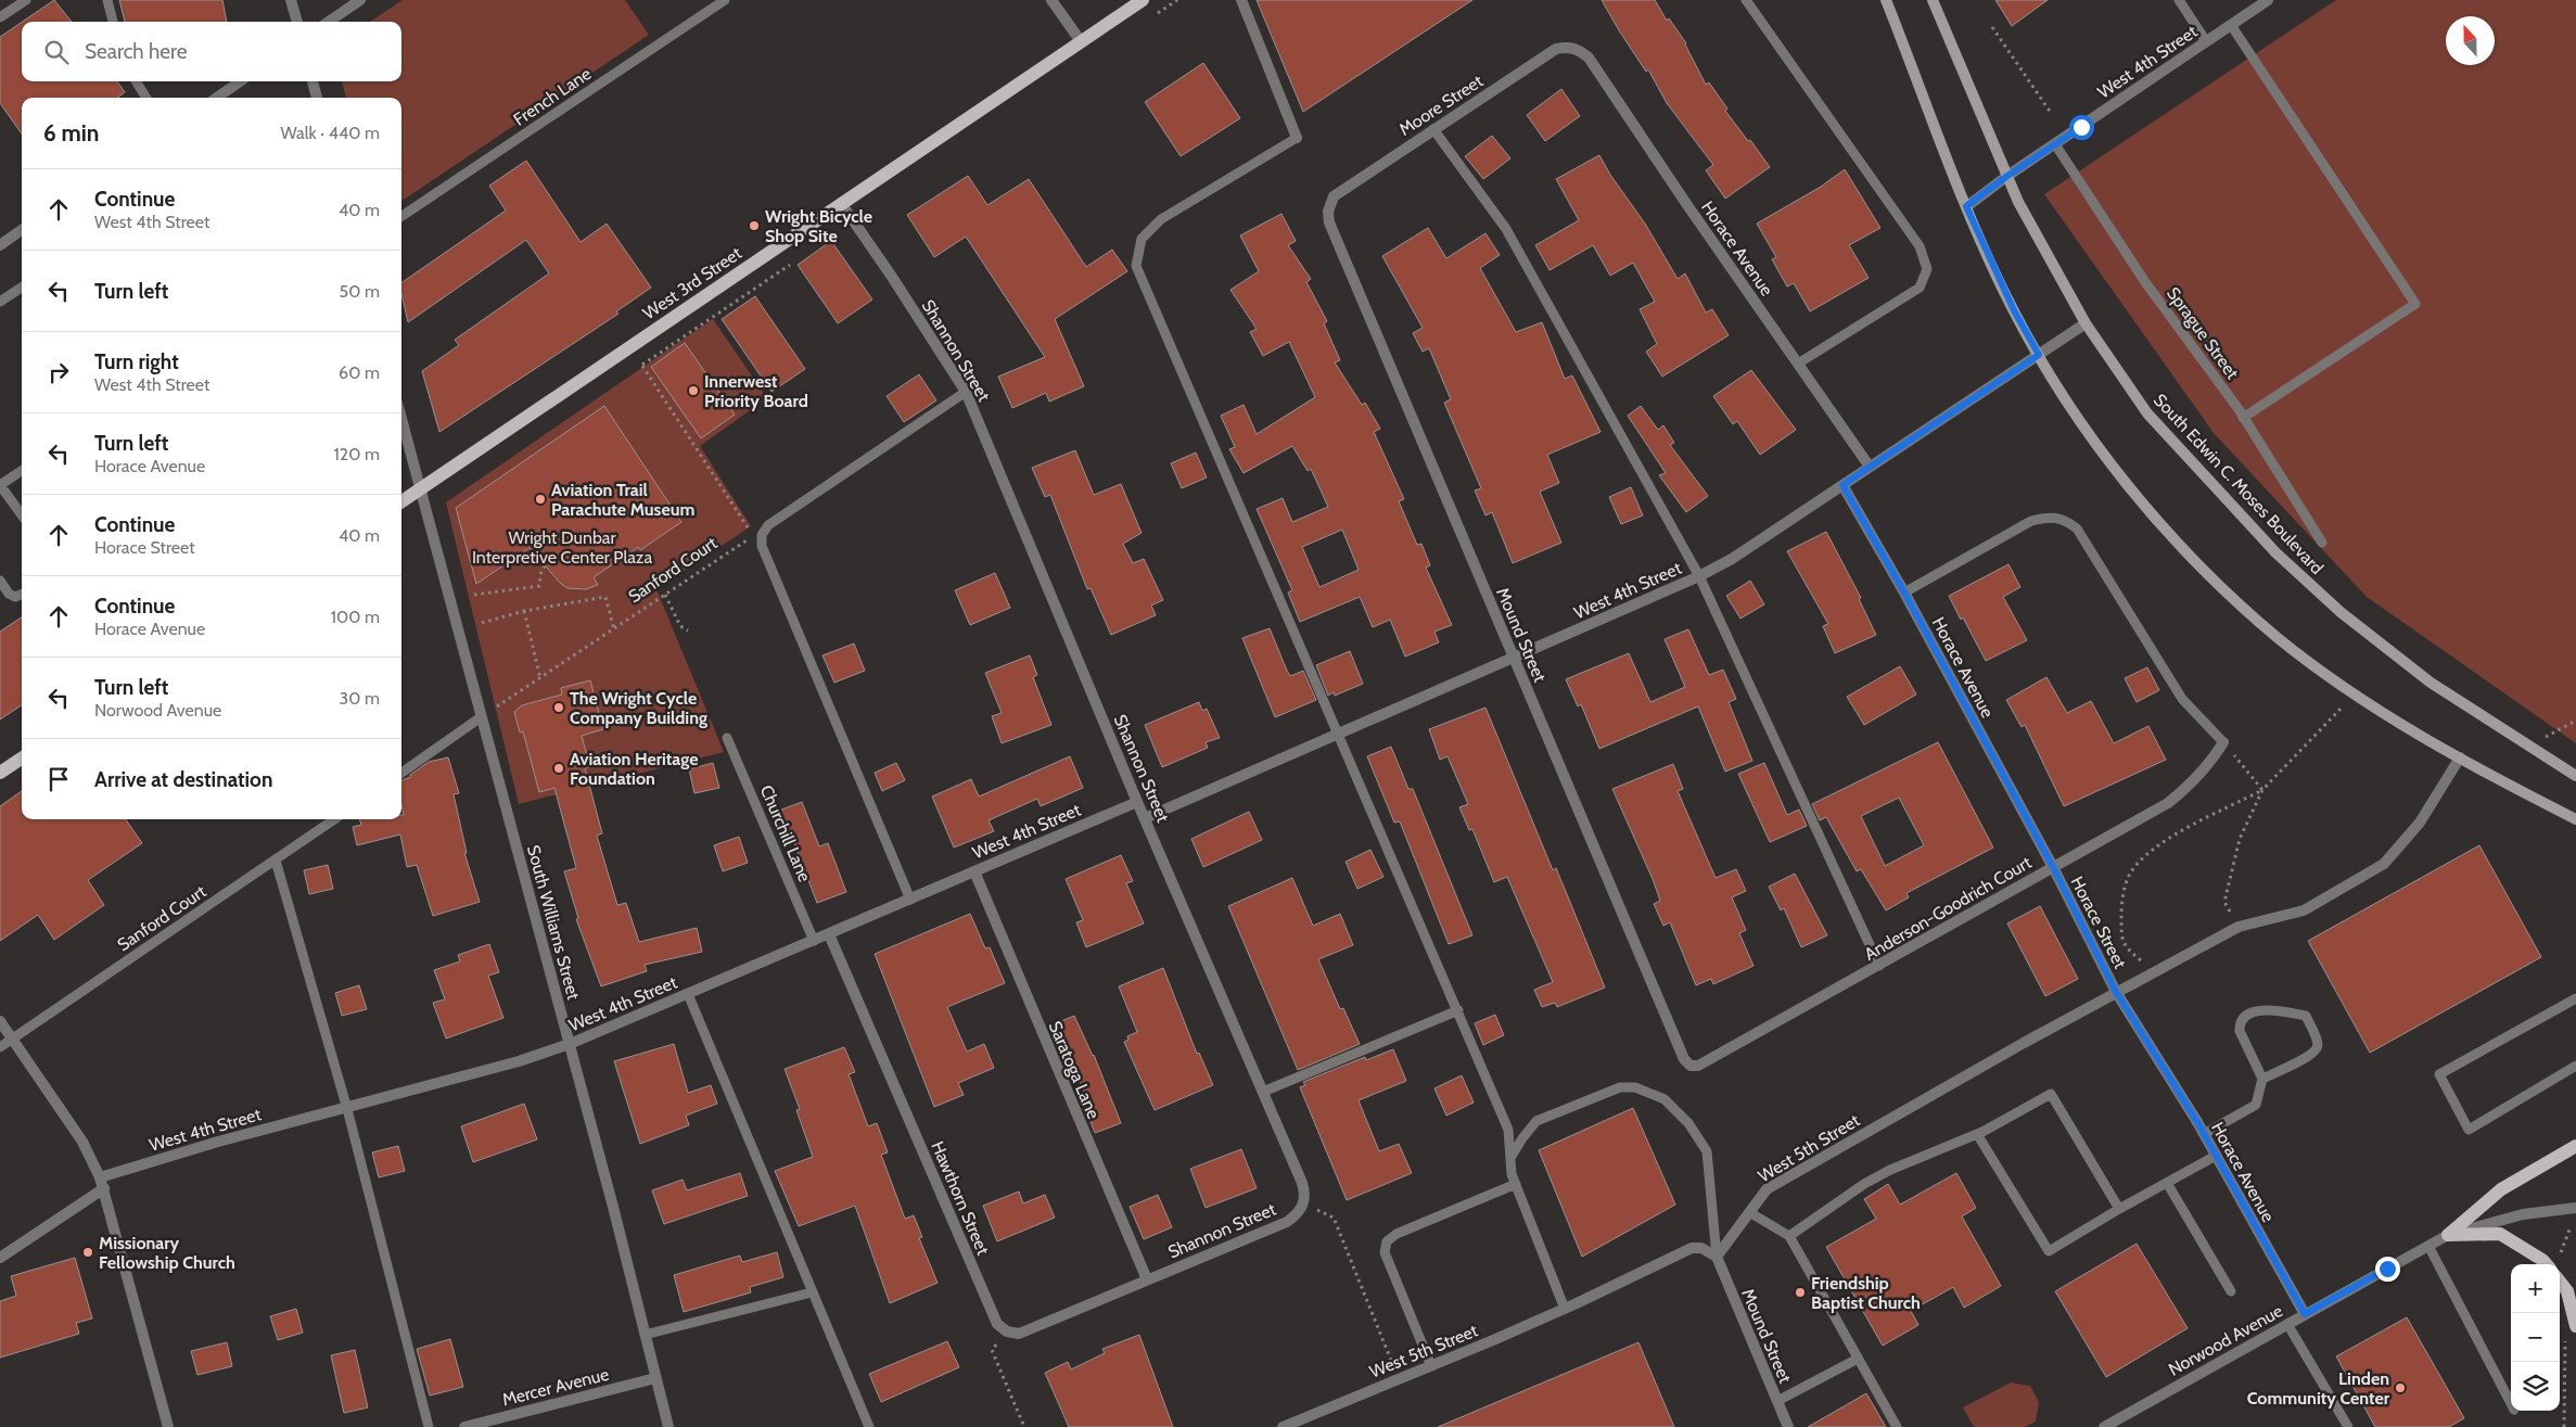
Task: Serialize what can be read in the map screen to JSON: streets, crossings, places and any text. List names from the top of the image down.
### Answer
{
  "streets": {
    "main road": ["West 3rd Street", "South Edwin C. Moses Boulevard"],
    "street": [
      "West 4th Street",
      "Moore Street",
      "Horace Avenue",
      "Shannon Street",
      "Mound Street",
      "Anderson-Goodrich Court",
      "South Williams Street",
      "Horace Street",
      "Saratoga Lane",
      "West 5th Street",
      "Hawthorn Street",
      "Norwood Avenue",
      "Mercer Avenue"
    ],
    "lane": [
      "French Lane",
      "Sprague Street",
      "Sanford Court",
      "Churchill Lane"
    ]
  },
  "crossings": [
    ["West 4th Street", "Horace Avenue"],
    ["West 4th Street", "Sprague Street"],
    ["West 4th Street", "Shannon Street"],
    ["West 4th Street", "South Edwin C. Moses Boulevard"],
    ["West 4th Street", "Mound Street"],
    ["West 4th Street", "Churchill Lane"],
    ["West 4th Street", "South Williams Street"],
    ["West 4th Street", "Saratoga Lane"],
    ["West 4th Street", "Hawthorn Street"],
    ["Moore Street", "Horace Avenue"],
    ["Moore Street", "Mound Street"],
    ["Horace Avenue", "Anderson-Goodrich Court"],
    ["Horace Avenue", "Horace Street"],
    ["Horace Avenue", "West 5th Street"],
    ["Horace Avenue", "Norwood Avenue"],
    ["West 3rd Street", "Shannon Street"],
    ["West 3rd Street", "South Williams Street"],
    ["Shannon Street", "Saratoga Lane"],
    ["Sanford Court", "South Williams Street"],
    ["Mound Street", "Anderson-Goodrich Court"],
    ["Mound Street", "West 5th Street"],
    ["Anderson-Goodrich Court", "Horace Street"],
    ["South Williams Street", "Mercer Avenue"],
    ["Horace Street", "West 5th Street"]
  ],
  "parks": ["Wright Dunbar Interpretive Center Plaza"],
  "places": [
    "Wright Bicycle Shop Site",
    "Innerwest Priority Board",
    "Aviation Trail Parachute Museum",
    "The Wright Cycle Company Building",
    "Aviation Heritage Foundation",
    "Missionary Fellowship Church",
    "Friendship Baptist Church",
    "Linden Community Center"
  ],
  "north": "top",
  "page": {
    "search": "Search here",
    "heading": ["6 min", "Walk · 440 m"],
    "list": [
      ["Continue", "West 4th Street", "40 m"],
      ["Turn left", "50 m"],
      ["Turn right", "West 4th Street", "60 m"],
      ["Turn left", "Horace Avenue", "120 m"],
      ["Continue", "Horace Street", "40 m"],
      ["Continue", "Horace Avenue", "100 m"],
      ["Turn left", "Norwood Avenue", "30 m"],
      "Arrive at destination"
    ],
    "map_buttons": ["+", "−"]
  }
}
